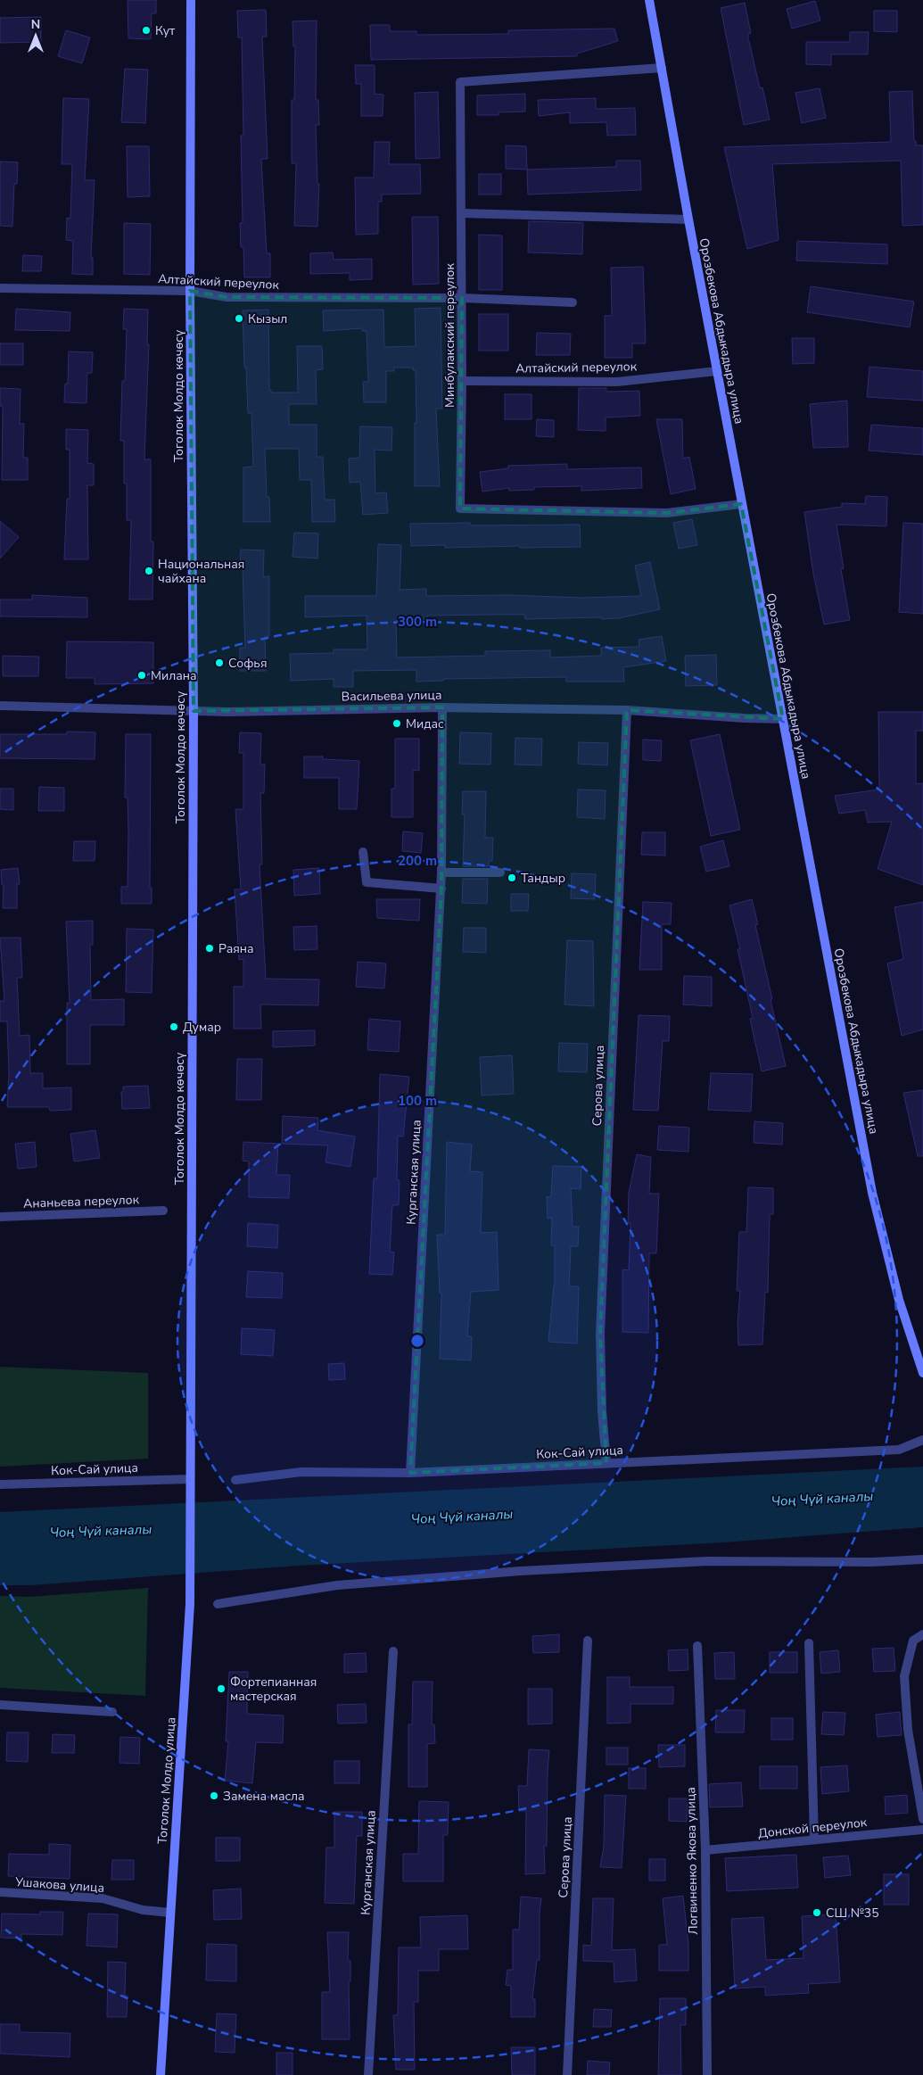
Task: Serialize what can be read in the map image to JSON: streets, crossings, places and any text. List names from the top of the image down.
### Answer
{
  "streets": {
    "main road": ["Орозбекова Абдыкадыра улица", "Тоголок Молдо көчөсү", "Тоголок Молдо улица"],
    "street": [
      "Алтайский переулок",
      "Минбулакский переулок",
      "Васильева улица",
      "Серова улица",
      "Курганская улица",
      "Ананьева переулок",
      "Кок-Сай улица",
      "Донской переулок",
      "Логвиненко Якова улица",
      "Ушакова улица"
    ]
  },
  "crossings": [
    ["Алтайский переулок", "Орозбекова Абдыкадыра улица"],
    ["Алтайский переулок", "Минбулакский переулок"],
    ["Алтайский переулок", "Тоголок Молдо көчөсү"],
    ["Орозбекова Абдыкадыра улица", "Минбулакский переулок"],
    ["Орозбекова Абдыкадыра улица", "Васильева улица"],
    ["Тоголок Молдо көчөсү", "Васильева улица"],
    ["Тоголок Молдо көчөсү", "Кок-Сай улица"],
    ["Тоголок Молдо көчөсү", "Тоголок Молдо улица"],
    ["Васильева улица", "Серова улица"],
    ["Васильева улица", "Курганская улица"],
    ["Серова улица", "Кок-Сай улица"],
    ["Курганская улица", "Кок-Сай улица"],
    ["Кок-Сай улица", "Тоголок Молдо улица"],
    ["Тоголок Молдо улица", "Ушакова улица"],
    ["Донской переулок", "Логвиненко Якова улица"]
  ],
  "water": ["Чоң Чүй каналы"],
  "places": [
    "Кут",
    "Кызыл",
    "Национальная чайхана",
    "Софья",
    "Милана",
    "Мидас",
    "Тандыр",
    "Раяна",
    "Думар",
    "Фортепианная мастерская",
    "Замена масла",
    "СШ №35"
  ],
  "north": "top",
  "rings": ["300 m", "200 m", "100 m"]
}
